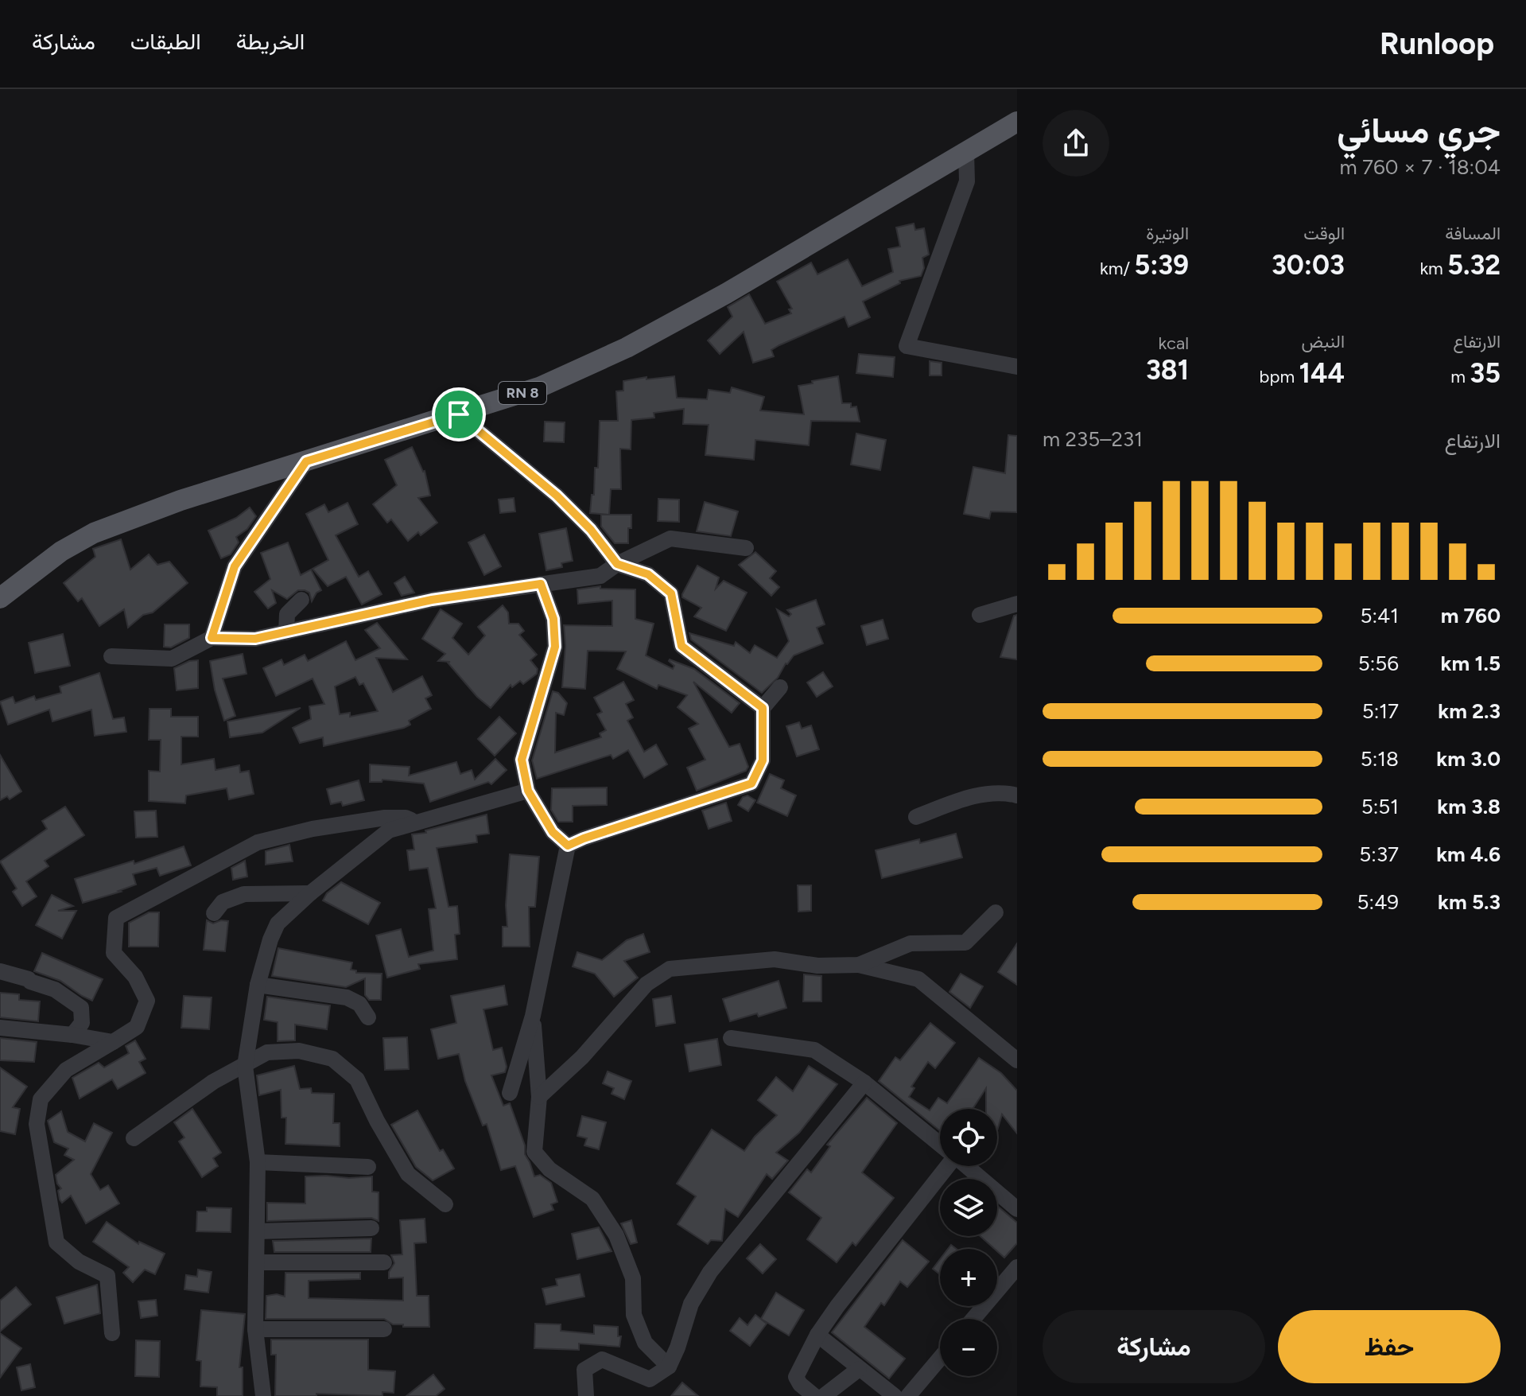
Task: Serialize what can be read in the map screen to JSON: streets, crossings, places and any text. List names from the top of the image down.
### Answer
{
  "streets": {
    "main road": ["RN 8"]
  },
  "page": {
    "header": "Runloop",
    "nav": ["الخريطة", "الطبقات", "مشاركة"],
    "heading": ["جري مسائي", "18:04 · 7 × 760 m"],
    "stats": [
      ["المسافة", "5.32 km"],
      ["الوقت", "30:03"],
      ["الوتيرة", "5:39 /km"],
      ["الارتفاع", "35 m"],
      ["النبض", "144 bpm"],
      ["kcal", "381"]
    ],
    "chart": ["الارتفاع", "231–235 m"],
    "list": [
      {
        "name": "760 m",
        "note": "5:41"
      },
      {
        "name": "1.5 km",
        "note": "5:56"
      },
      {
        "name": "2.3 km",
        "note": "5:17"
      },
      {
        "name": "3.0 km",
        "note": "5:18"
      },
      {
        "name": "3.8 km",
        "note": "5:51"
      },
      {
        "name": "4.6 km",
        "note": "5:37"
      },
      {
        "name": "5.3 km",
        "note": "5:49"
      }
    ],
    "map_buttons": ["+", "−"],
    "buttons": ["حفظ", "مشاركة"]
  }
}
